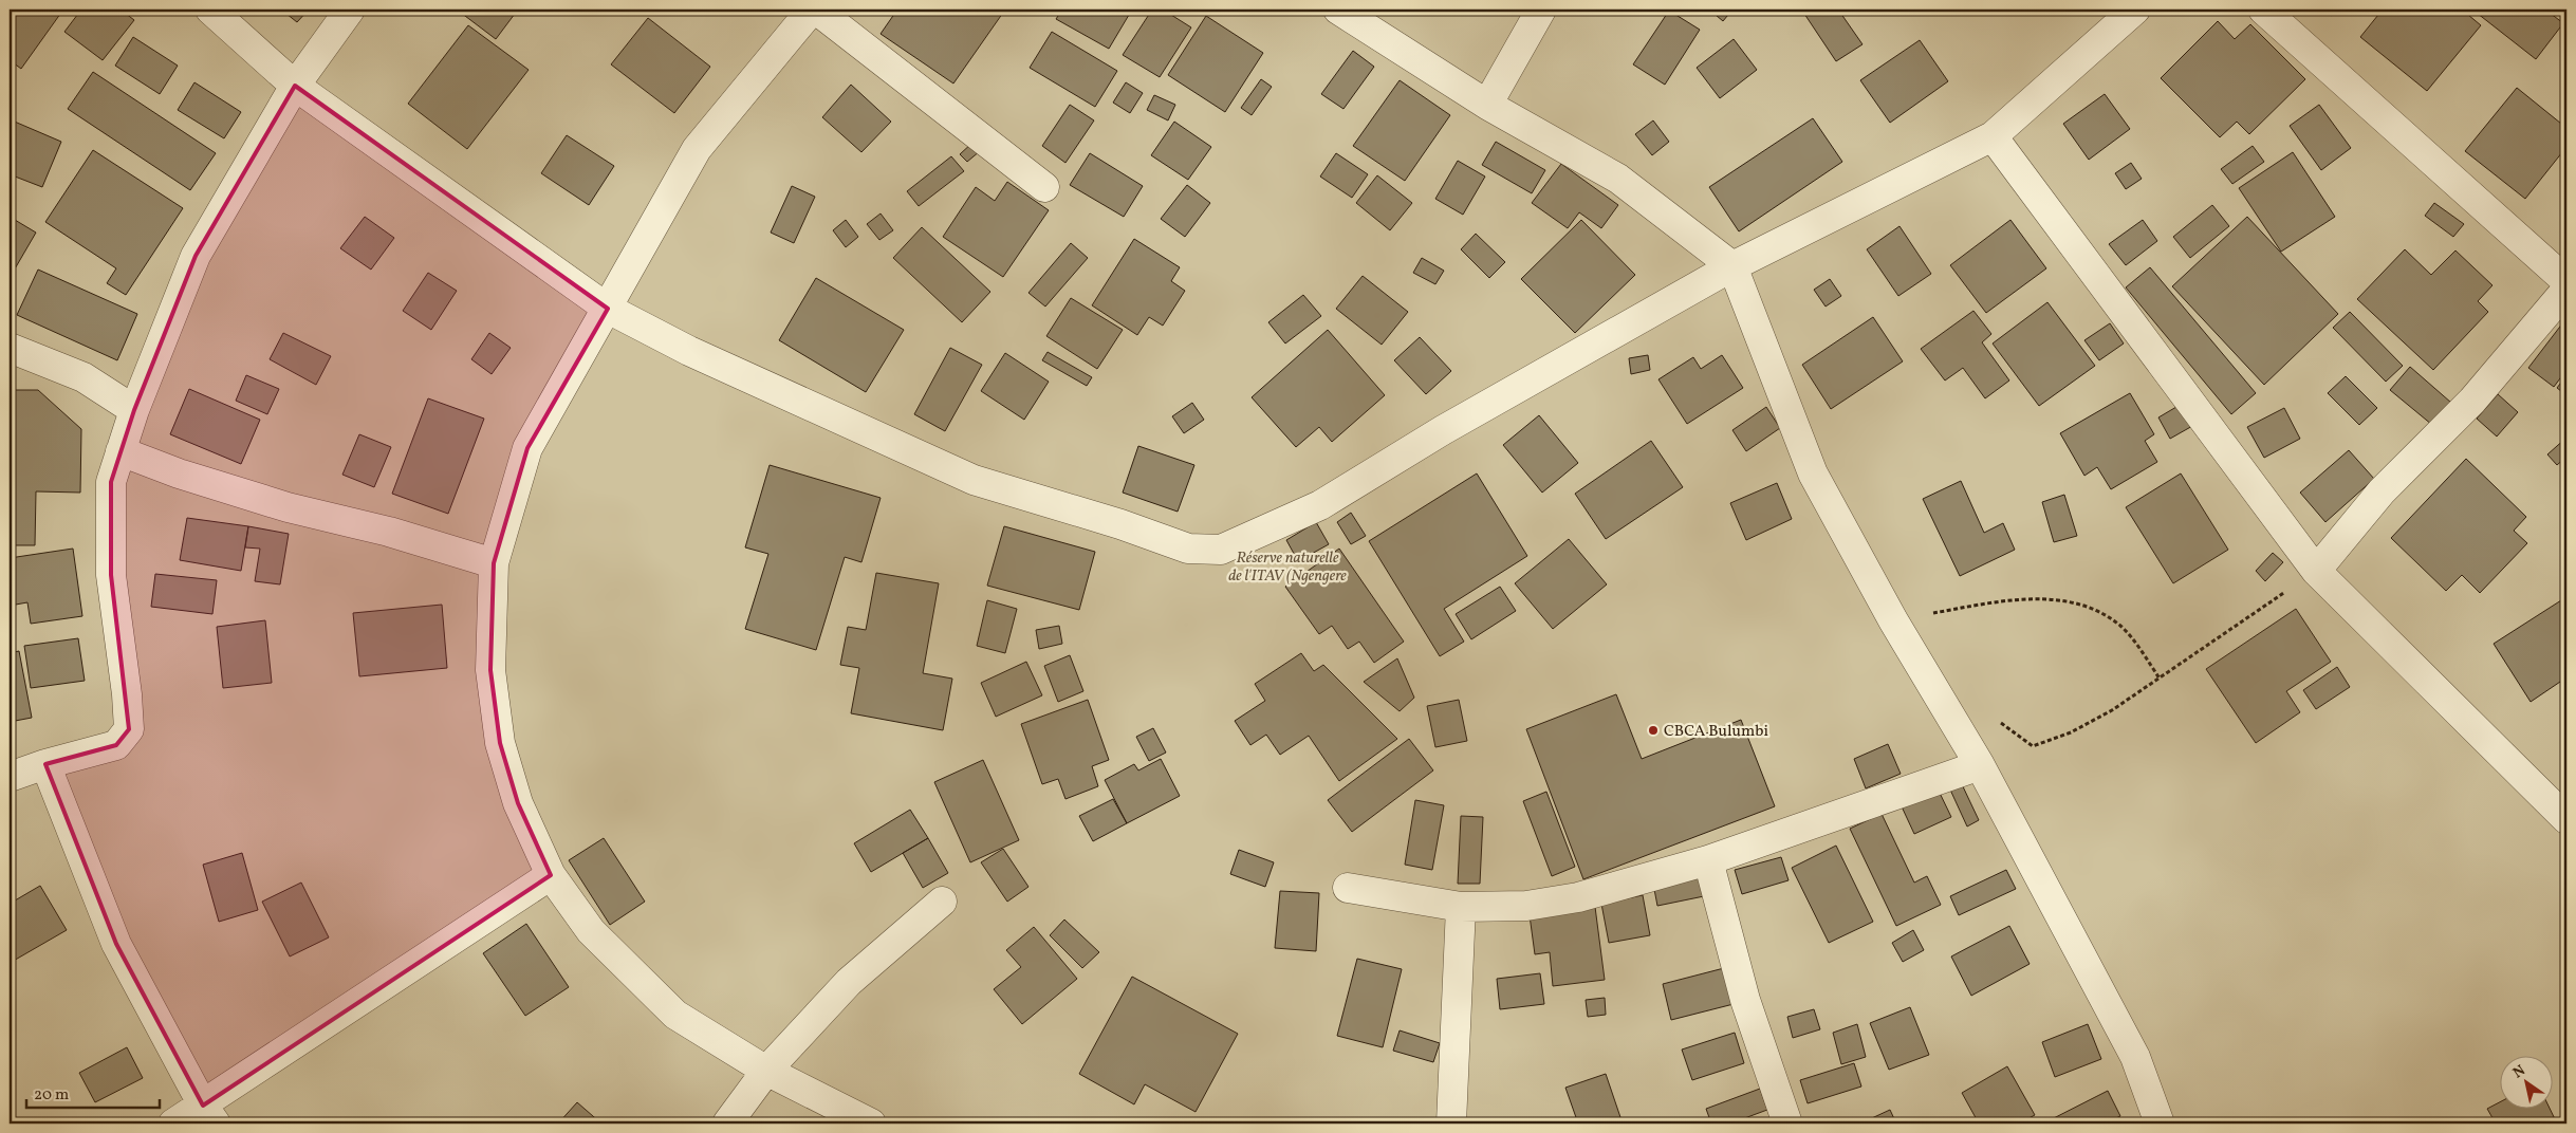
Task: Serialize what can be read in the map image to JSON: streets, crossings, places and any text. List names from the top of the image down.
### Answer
{
  "parks": ["Réserve naturelle de l'ITAV (Ngengere"],
  "places": ["CBCA Bulumbi"],
  "scale_bar": "20 m",
  "north": "top left"
}
